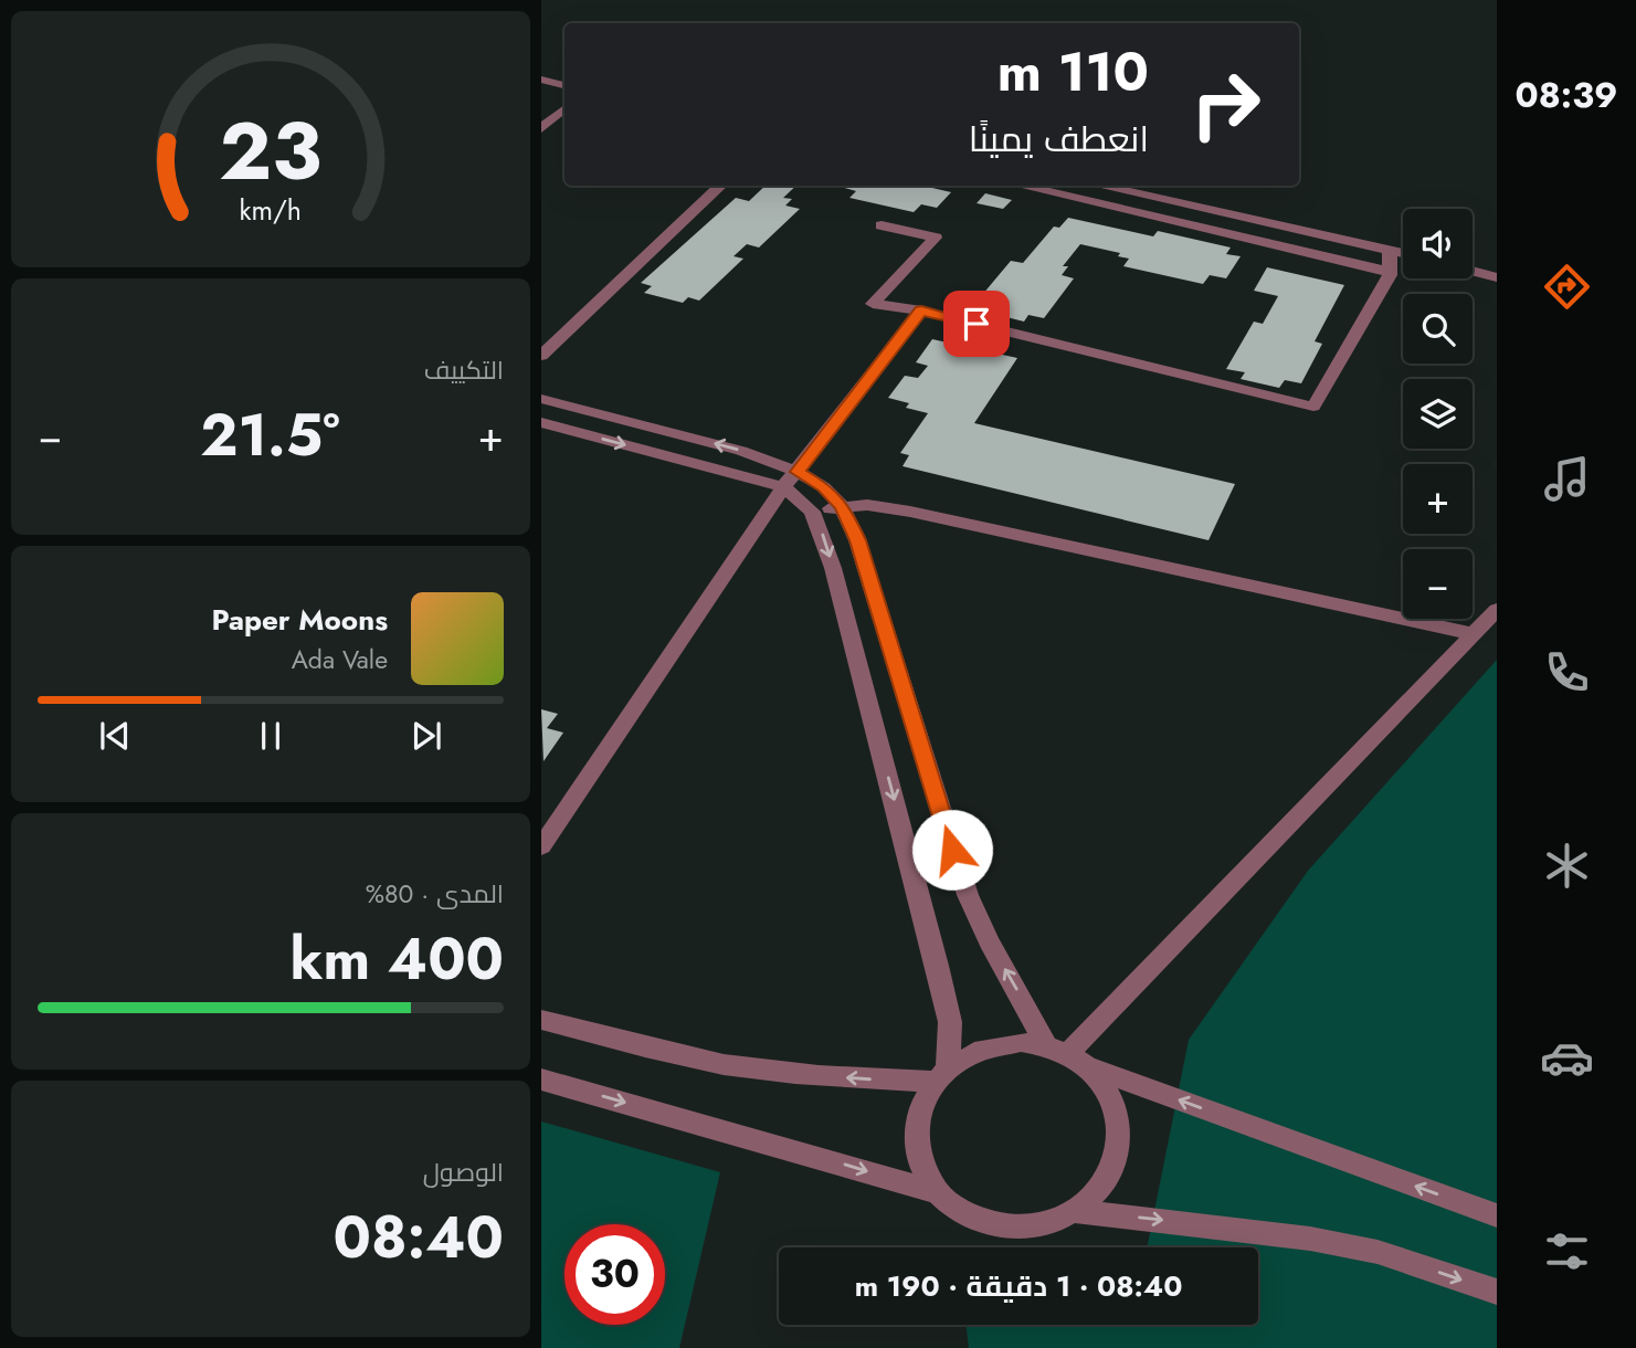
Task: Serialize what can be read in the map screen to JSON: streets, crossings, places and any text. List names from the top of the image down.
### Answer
{
  "page": {
    "tabs": "08:39",
    "turn": ["110 m", "انعطف يمينًا"],
    "map_buttons": ["+", "−"],
    "tile": [
      "التكييف",
      ["المدى · 80%", "400 km"],
      ["الوصول", "08:40"]
    ],
    "heat": ["−", "21.5°", "+"],
    "song": ["Paper Moons", "Ada Vale"],
    "limit": "30",
    "trip": "08:40 · 1 دقيقة · 190 m",
    "gauge": ["23", "km/h"]
  }
}
